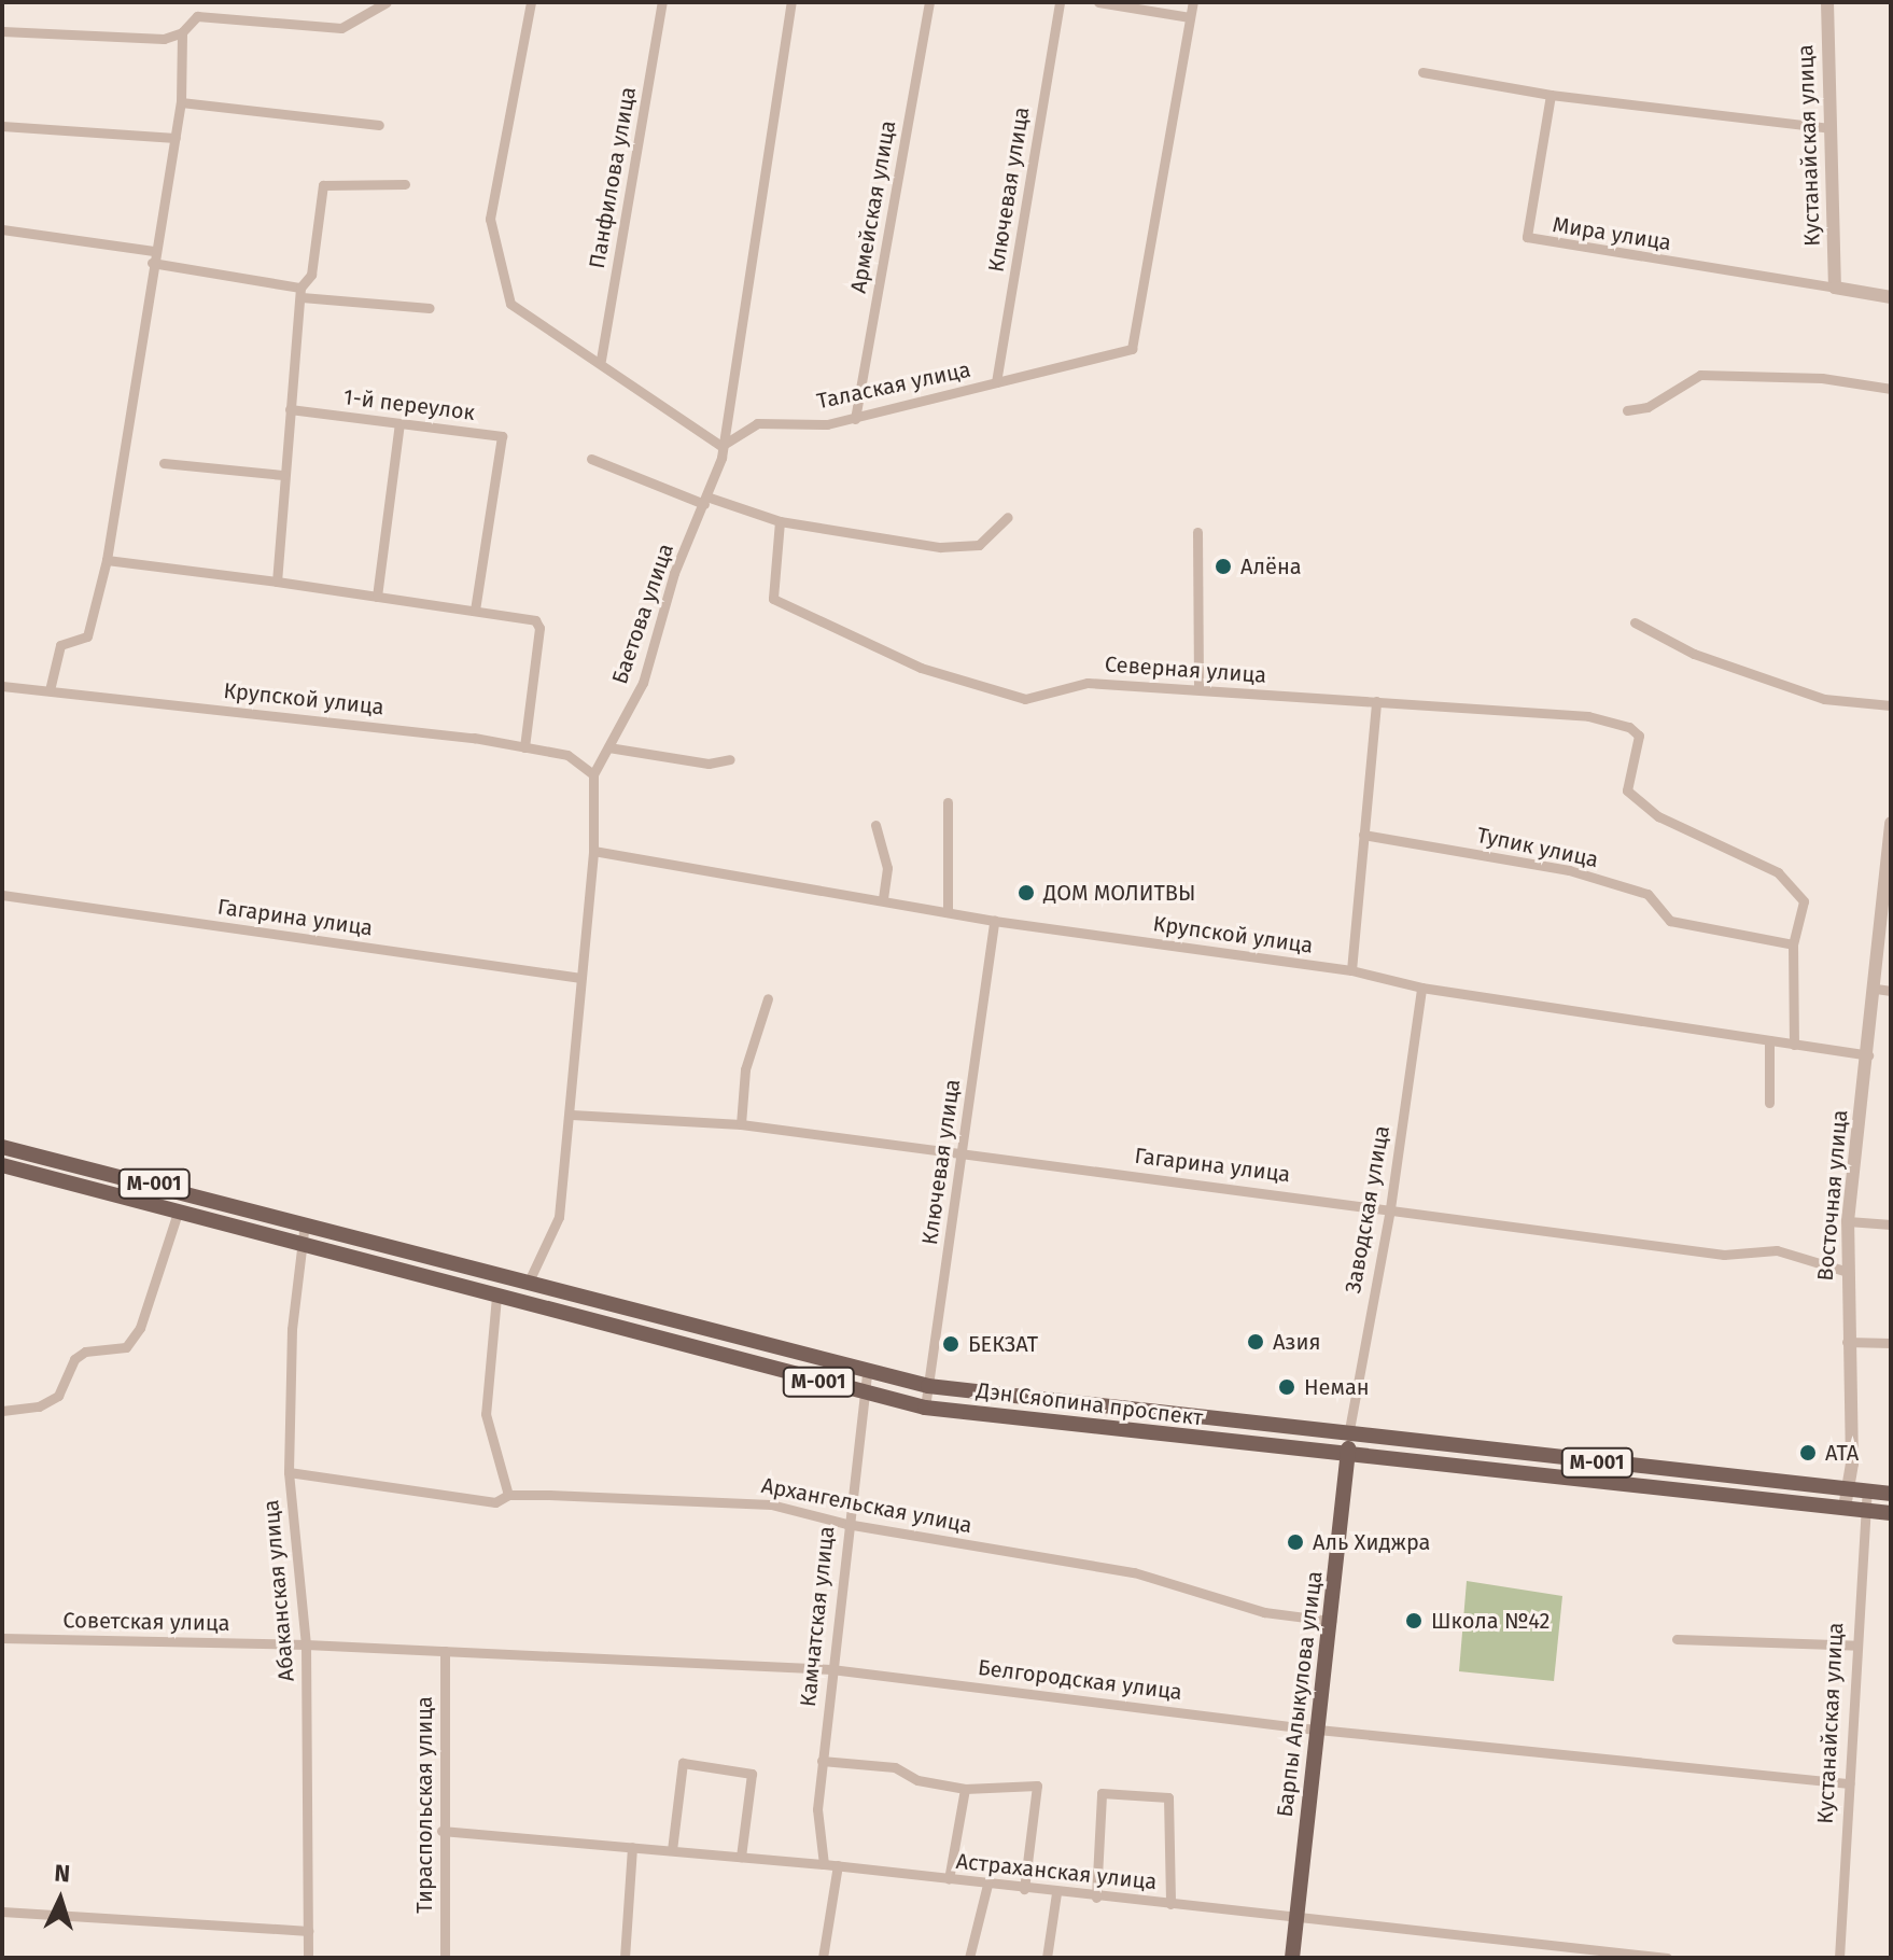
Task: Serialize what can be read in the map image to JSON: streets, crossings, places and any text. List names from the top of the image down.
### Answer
{
  "streets": {
    "main road": ["M-001", "Дэн Сяопина проспект", "Барпы Алыкулова улица"],
    "street": [
      "Кустанайская улица",
      "Панфилова улица",
      "Ключевая улица",
      "Армейская улица",
      "Мира улица",
      "Талаская улица",
      "1-й переулок",
      "Баетова улица",
      "Северная улица",
      "Крупской улица",
      "Тупик улица",
      "Гагарина улица",
      "Восточная улица",
      "Заводская улица",
      "Архангельская улица",
      "Абаканская улица",
      "Камчатская улица",
      "Советская улица",
      "Белгородская улица",
      "Тираспольская улица",
      "Астраханская улица"
    ]
  },
  "crossings": [
    ["Кустанайская улица", "Мира улица"],
    ["Кустанайская улица", "Дэн Сяопина проспект"],
    ["Кустанайская улица", "Белгородская улица"],
    ["Ключевая улица", "Талаская улица"],
    ["Ключевая улица", "Крупской улица"],
    ["Ключевая улица", "Гагарина улица"],
    ["Ключевая улица", "Дэн Сяопина проспект"],
    ["Армейская улица", "Талаская улица"],
    ["Талаская улица", "Баетова улица"],
    ["Баетова улица", "Крупской улица"],
    ["Баетова улица", "Гагарина улица"],
    ["Баетова улица", "Дэн Сяопина проспект"],
    ["Северная улица", "Тупик улица"],
    ["Крупской улица", "Восточная улица"],
    ["Крупской улица", "Заводская улица"],
    ["Гагарина улица", "Восточная улица"],
    ["Гагарина улица", "Заводская улица"],
    ["M-001", "Дэн Сяопина проспект"],
    ["M-001", "Абаканская улица"],
    ["Восточная улица", "Дэн Сяопина проспект"],
    ["Заводская улица", "Дэн Сяопина проспект"],
    ["Заводская улица", "Барпы Алыкулова улица"],
    ["Дэн Сяопина проспект", "Абаканская улица"],
    ["Дэн Сяопина проспект", "Камчатская улица"],
    ["Дэн Сяопина проспект", "Барпы Алыкулова улица"],
    ["Архангельская улица", "Абаканская улица"],
    ["Архангельская улица", "Камчатская улица"],
    ["Архангельская улица", "Барпы Алыкулова улица"],
    ["Абаканская улица", "Советская улица"],
    ["Абаканская улица", "Белгородская улица"],
    ["Камчатская улица", "Белгородская улица"],
    ["Камчатская улица", "Астраханская улица"],
    ["Советская улица", "Белгородская улица"],
    ["Белгородская улица", "Барпы Алыкулова улица"],
    ["Белгородская улица", "Тираспольская улица"],
    ["Барпы Алыкулова улица", "Астраханская улица"],
    ["Тираспольская улица", "Астраханская улица"]
  ],
  "places": [
    "Алёна",
    "ДОМ МОЛИТВЫ",
    "Азия",
    "БЕКЗАТ",
    "Неман",
    "АТА",
    "Аль Хиджра",
    "Школа №42"
  ],
  "north": "top"
}
